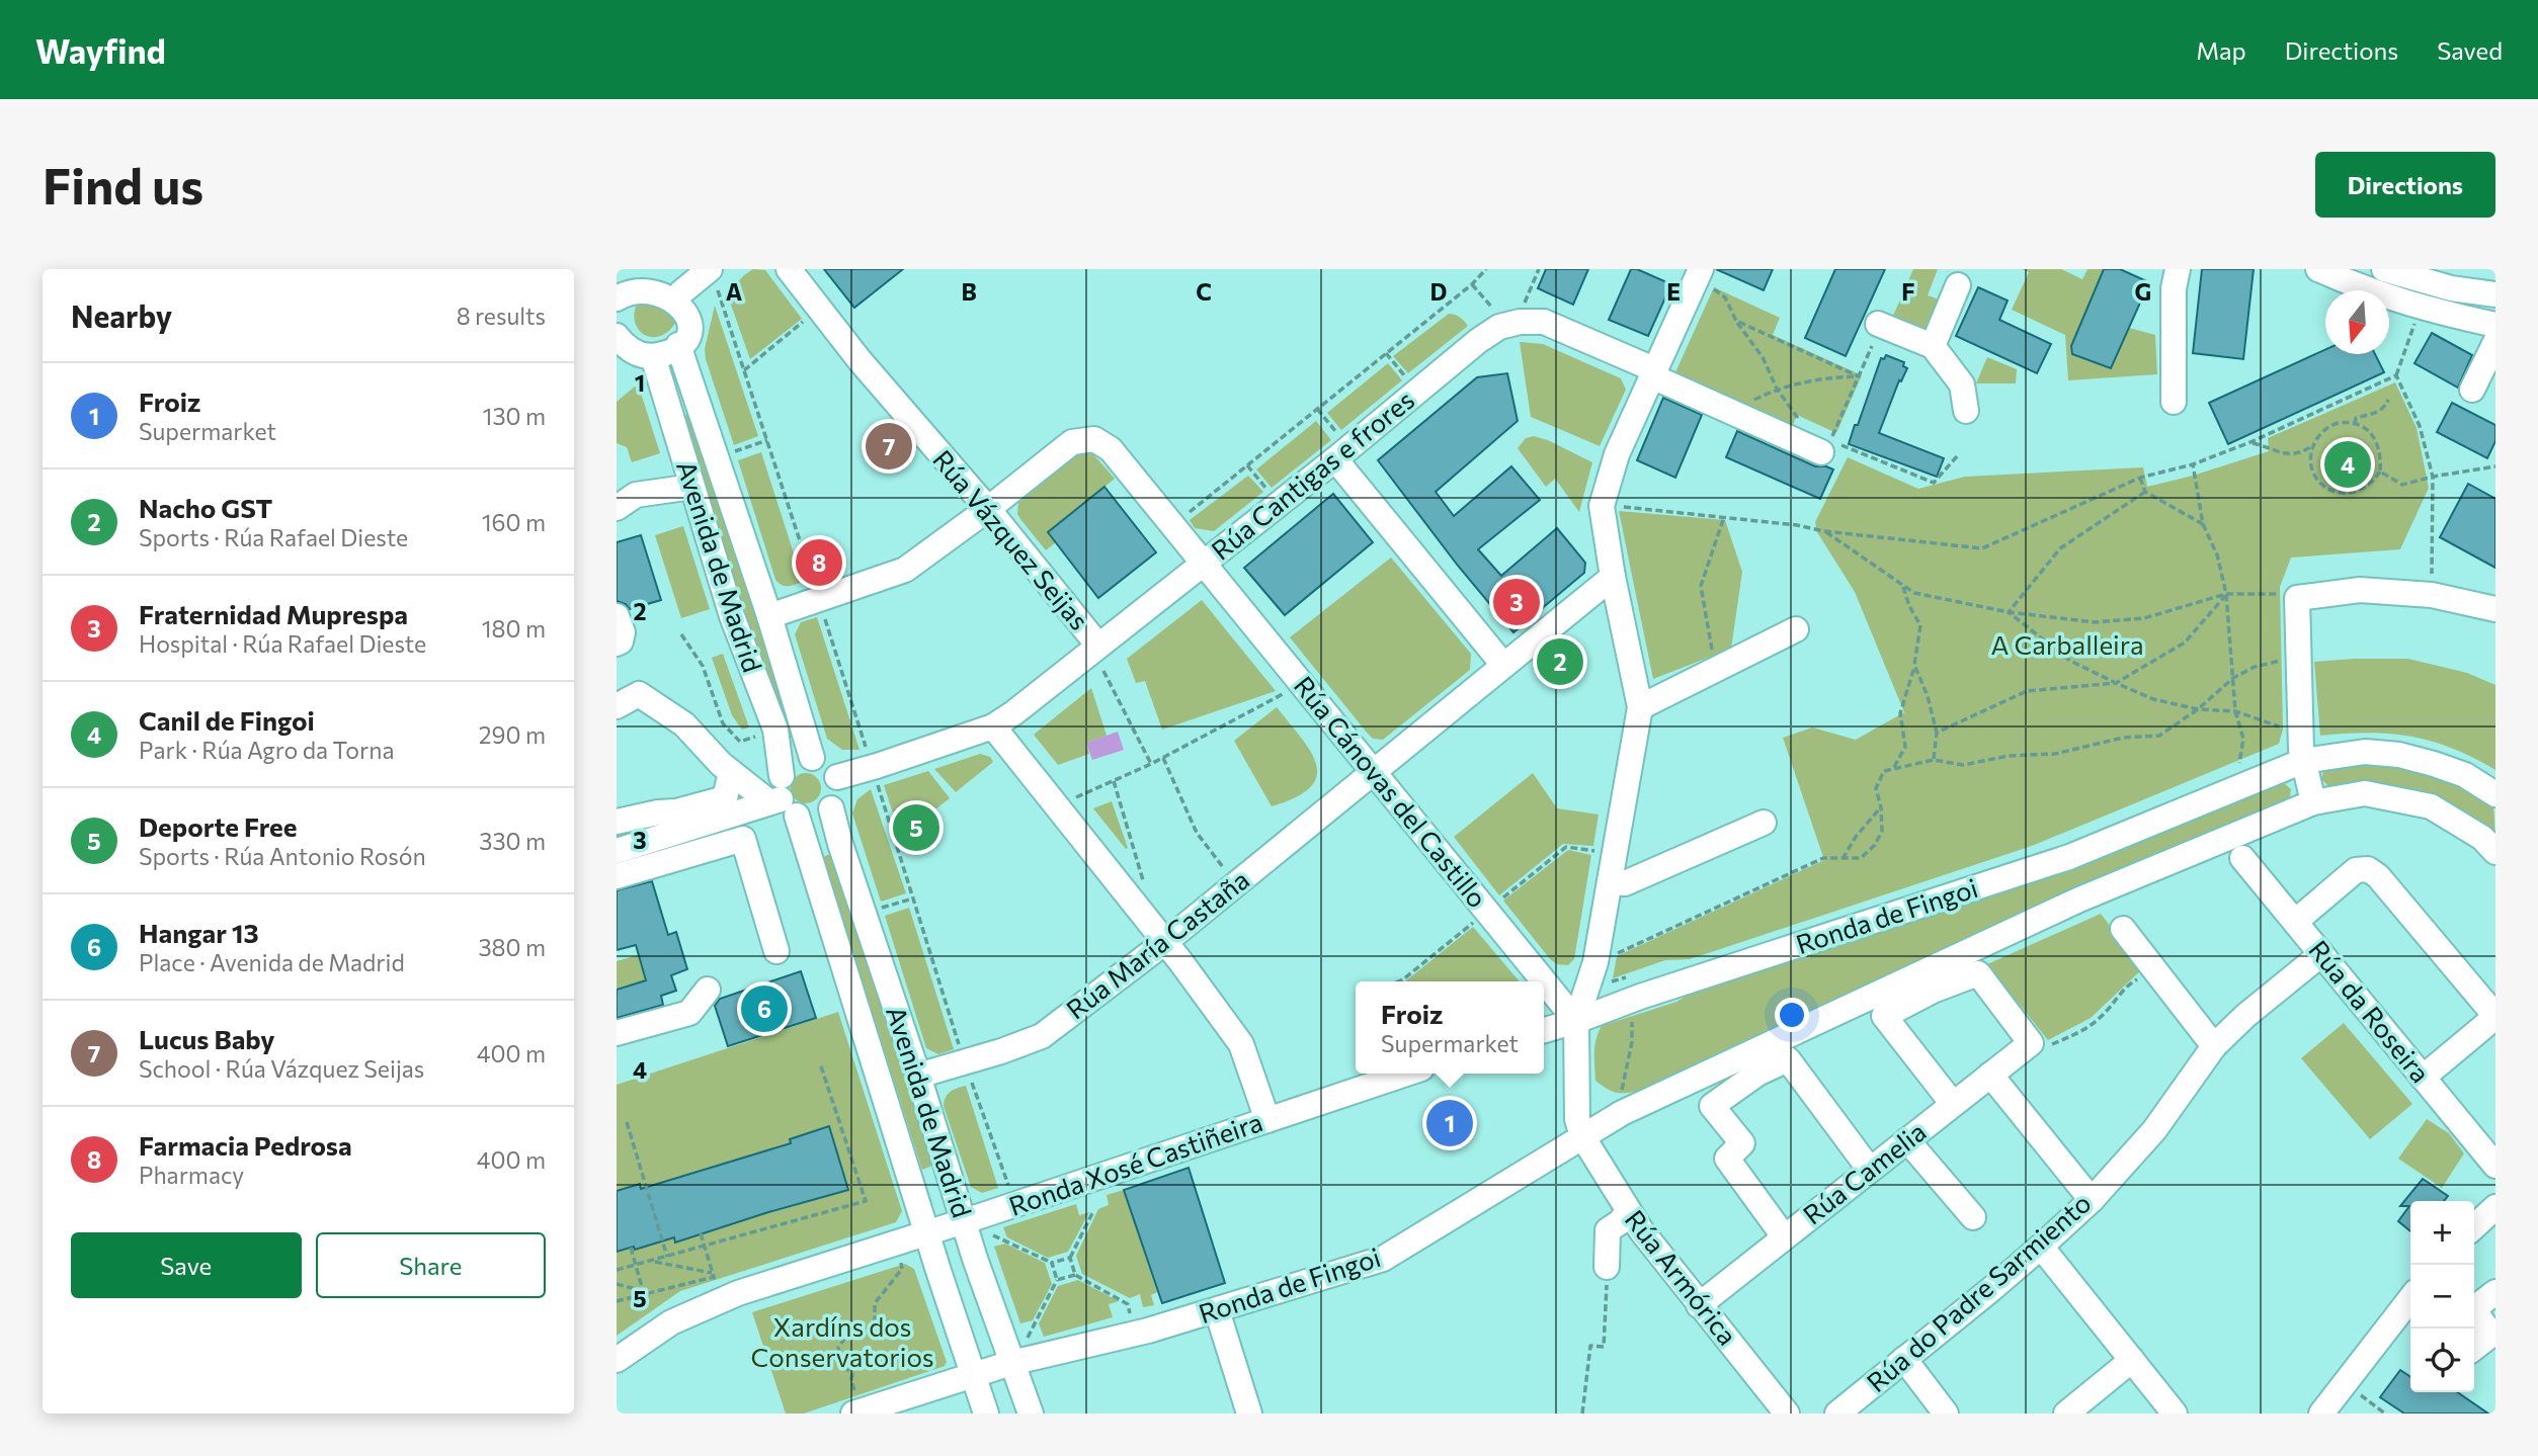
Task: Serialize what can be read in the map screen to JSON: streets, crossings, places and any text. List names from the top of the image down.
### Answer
{
  "streets": {
    "street": [
      "Rúa Cantigas e frores",
      "Rúa Vázquez Seijas",
      "Avenida de Madrid",
      "Rúa Cánovas del Castillo",
      "Ronda de Fingoi",
      "Rúa María Castaña",
      "Rúa da Roseira",
      "Ronda Xosé Castiñeira",
      "Rúa Camelia",
      "Rúa Armórica",
      "Rúa do Padre Sarmiento"
    ]
  },
  "crossings": [
    ["Rúa Cantigas e frores", "Rúa Vázquez Seijas"],
    ["Rúa Cantigas e frores", "Avenida de Madrid"],
    ["Rúa Cantigas e frores", "Rúa Cánovas del Castillo"],
    ["Rúa Vázquez Seijas", "Rúa Cánovas del Castillo"],
    ["Avenida de Madrid", "Ronda de Fingoi"],
    ["Avenida de Madrid", "Rúa María Castaña"],
    ["Avenida de Madrid", "Ronda Xosé Castiñeira"],
    ["Rúa Cánovas del Castillo", "Ronda de Fingoi"],
    ["Rúa Cánovas del Castillo", "Rúa María Castaña"],
    ["Ronda de Fingoi", "Rúa Armórica"],
    ["Rúa da Roseira", "Rúa do Padre Sarmiento"],
    ["Rúa Camelia", "Rúa Armórica"]
  ],
  "parks": ["A Carballeira", "Xardíns dos Conservatorios"],
  "north": "bottom",
  "page": {
    "header": "Wayfind",
    "nav": ["Map", "Directions", "Saved"],
    "buttons": [
      "Directions",
      ["Save", "Share"]
    ],
    "title": "Find us",
    "heading": ["Nearby", "8 results"],
    "list": [
      {
        "mark": "1",
        "name": "Froiz",
        "note": "Supermarket",
        "value": "130 m"
      },
      {
        "mark": "2",
        "name": "Nacho GST",
        "note": "Sports · Rúa Rafael Dieste",
        "value": "160 m"
      },
      {
        "mark": "3",
        "name": "Fraternidad Muprespa",
        "note": "Hospital · Rúa Rafael Dieste",
        "value": "180 m"
      },
      {
        "mark": "4",
        "name": "Canil de Fingoi",
        "note": "Park · Rúa Agro da Torna",
        "value": "290 m"
      },
      {
        "mark": "5",
        "name": "Deporte Free",
        "note": "Sports · Rúa Antonio Rosón",
        "value": "330 m"
      },
      {
        "mark": "6",
        "name": "Hangar 13",
        "note": "Place · Avenida de Madrid",
        "value": "380 m"
      },
      {
        "mark": "7",
        "name": "Lucus Baby",
        "note": "School · Rúa Vázquez Seijas",
        "value": "400 m"
      },
      {
        "mark": "8",
        "name": "Farmacia Pedrosa",
        "note": "Pharmacy",
        "value": "400 m"
      }
    ],
    "pins": [
      "7",
      "4",
      "8",
      "3",
      "2",
      "5",
      "6",
      "1"
    ],
    "popup": ["Froiz", "Supermarket"],
    "map_buttons": ["+", "−"]
  },
  "grid": {
    "columns": [
      "A",
      "B",
      "C",
      "D",
      "E",
      "F",
      "G"
    ],
    "rows": [
      "1",
      "2",
      "3",
      "4",
      "5"
    ]
  }
}
